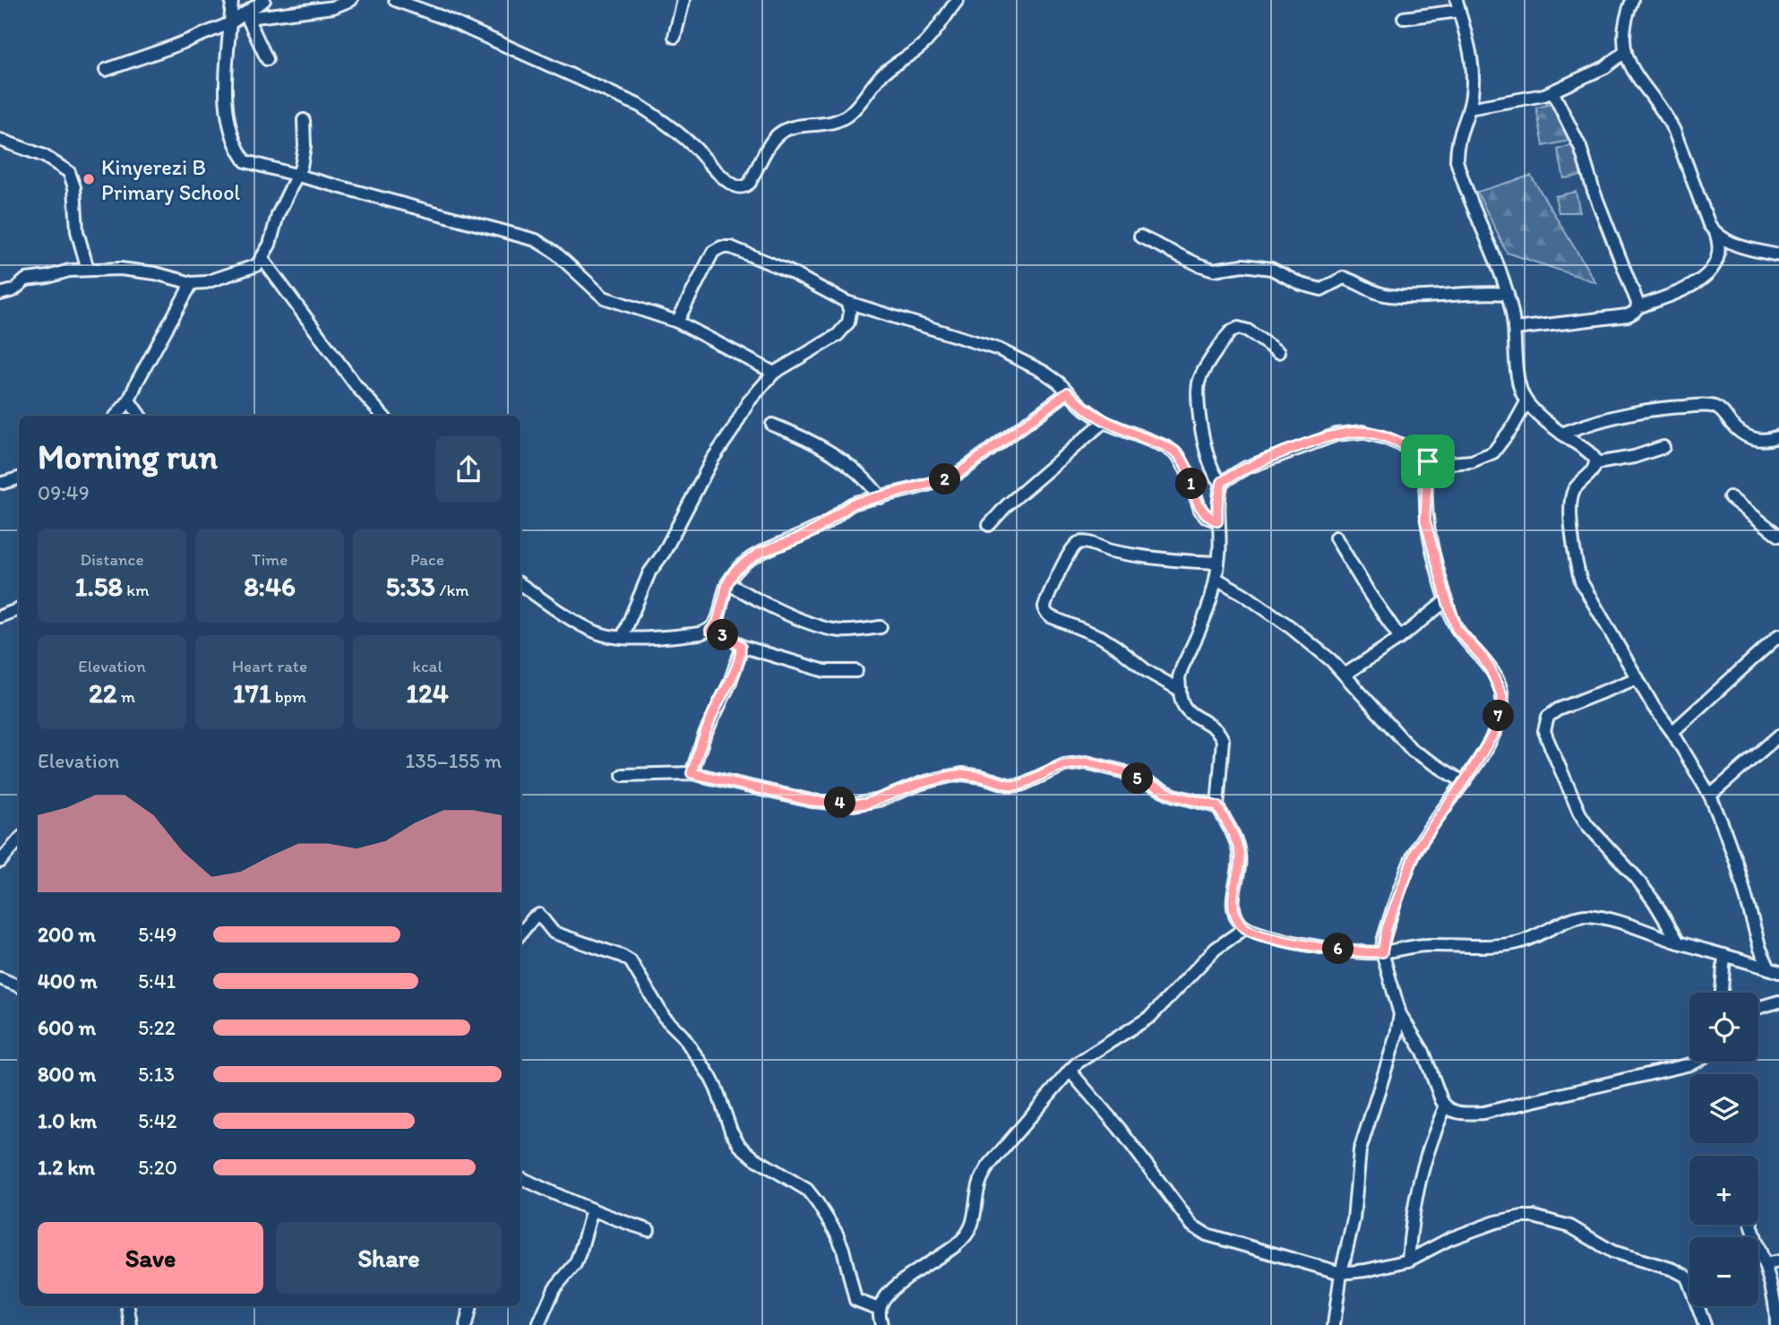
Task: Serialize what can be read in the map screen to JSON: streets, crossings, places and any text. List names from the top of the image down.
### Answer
{
  "places": ["Kinyerezi B Primary School"],
  "page": {
    "heading": ["Morning run", "09:49"],
    "pins": [
      "2",
      "1",
      "3",
      "7",
      "5",
      "4",
      "6"
    ],
    "stats": [
      ["Distance", "1.58 km"],
      ["Time", "8:46"],
      ["Pace", "5:33 /km"],
      ["Elevation", "22 m"],
      ["Heart rate", "171 bpm"],
      ["kcal", "124"]
    ],
    "chart": ["Elevation", "135–155 m"],
    "list": [
      {
        "name": "200 m",
        "note": "5:49"
      },
      {
        "name": "400 m",
        "note": "5:41"
      },
      {
        "name": "600 m",
        "note": "5:22"
      },
      {
        "name": "800 m",
        "note": "5:13"
      },
      {
        "name": "1.0 km",
        "note": "5:42"
      },
      {
        "name": "1.2 km",
        "note": "5:20"
      }
    ],
    "map_buttons": ["+", "−"],
    "buttons": ["Save", "Share"]
  }
}
